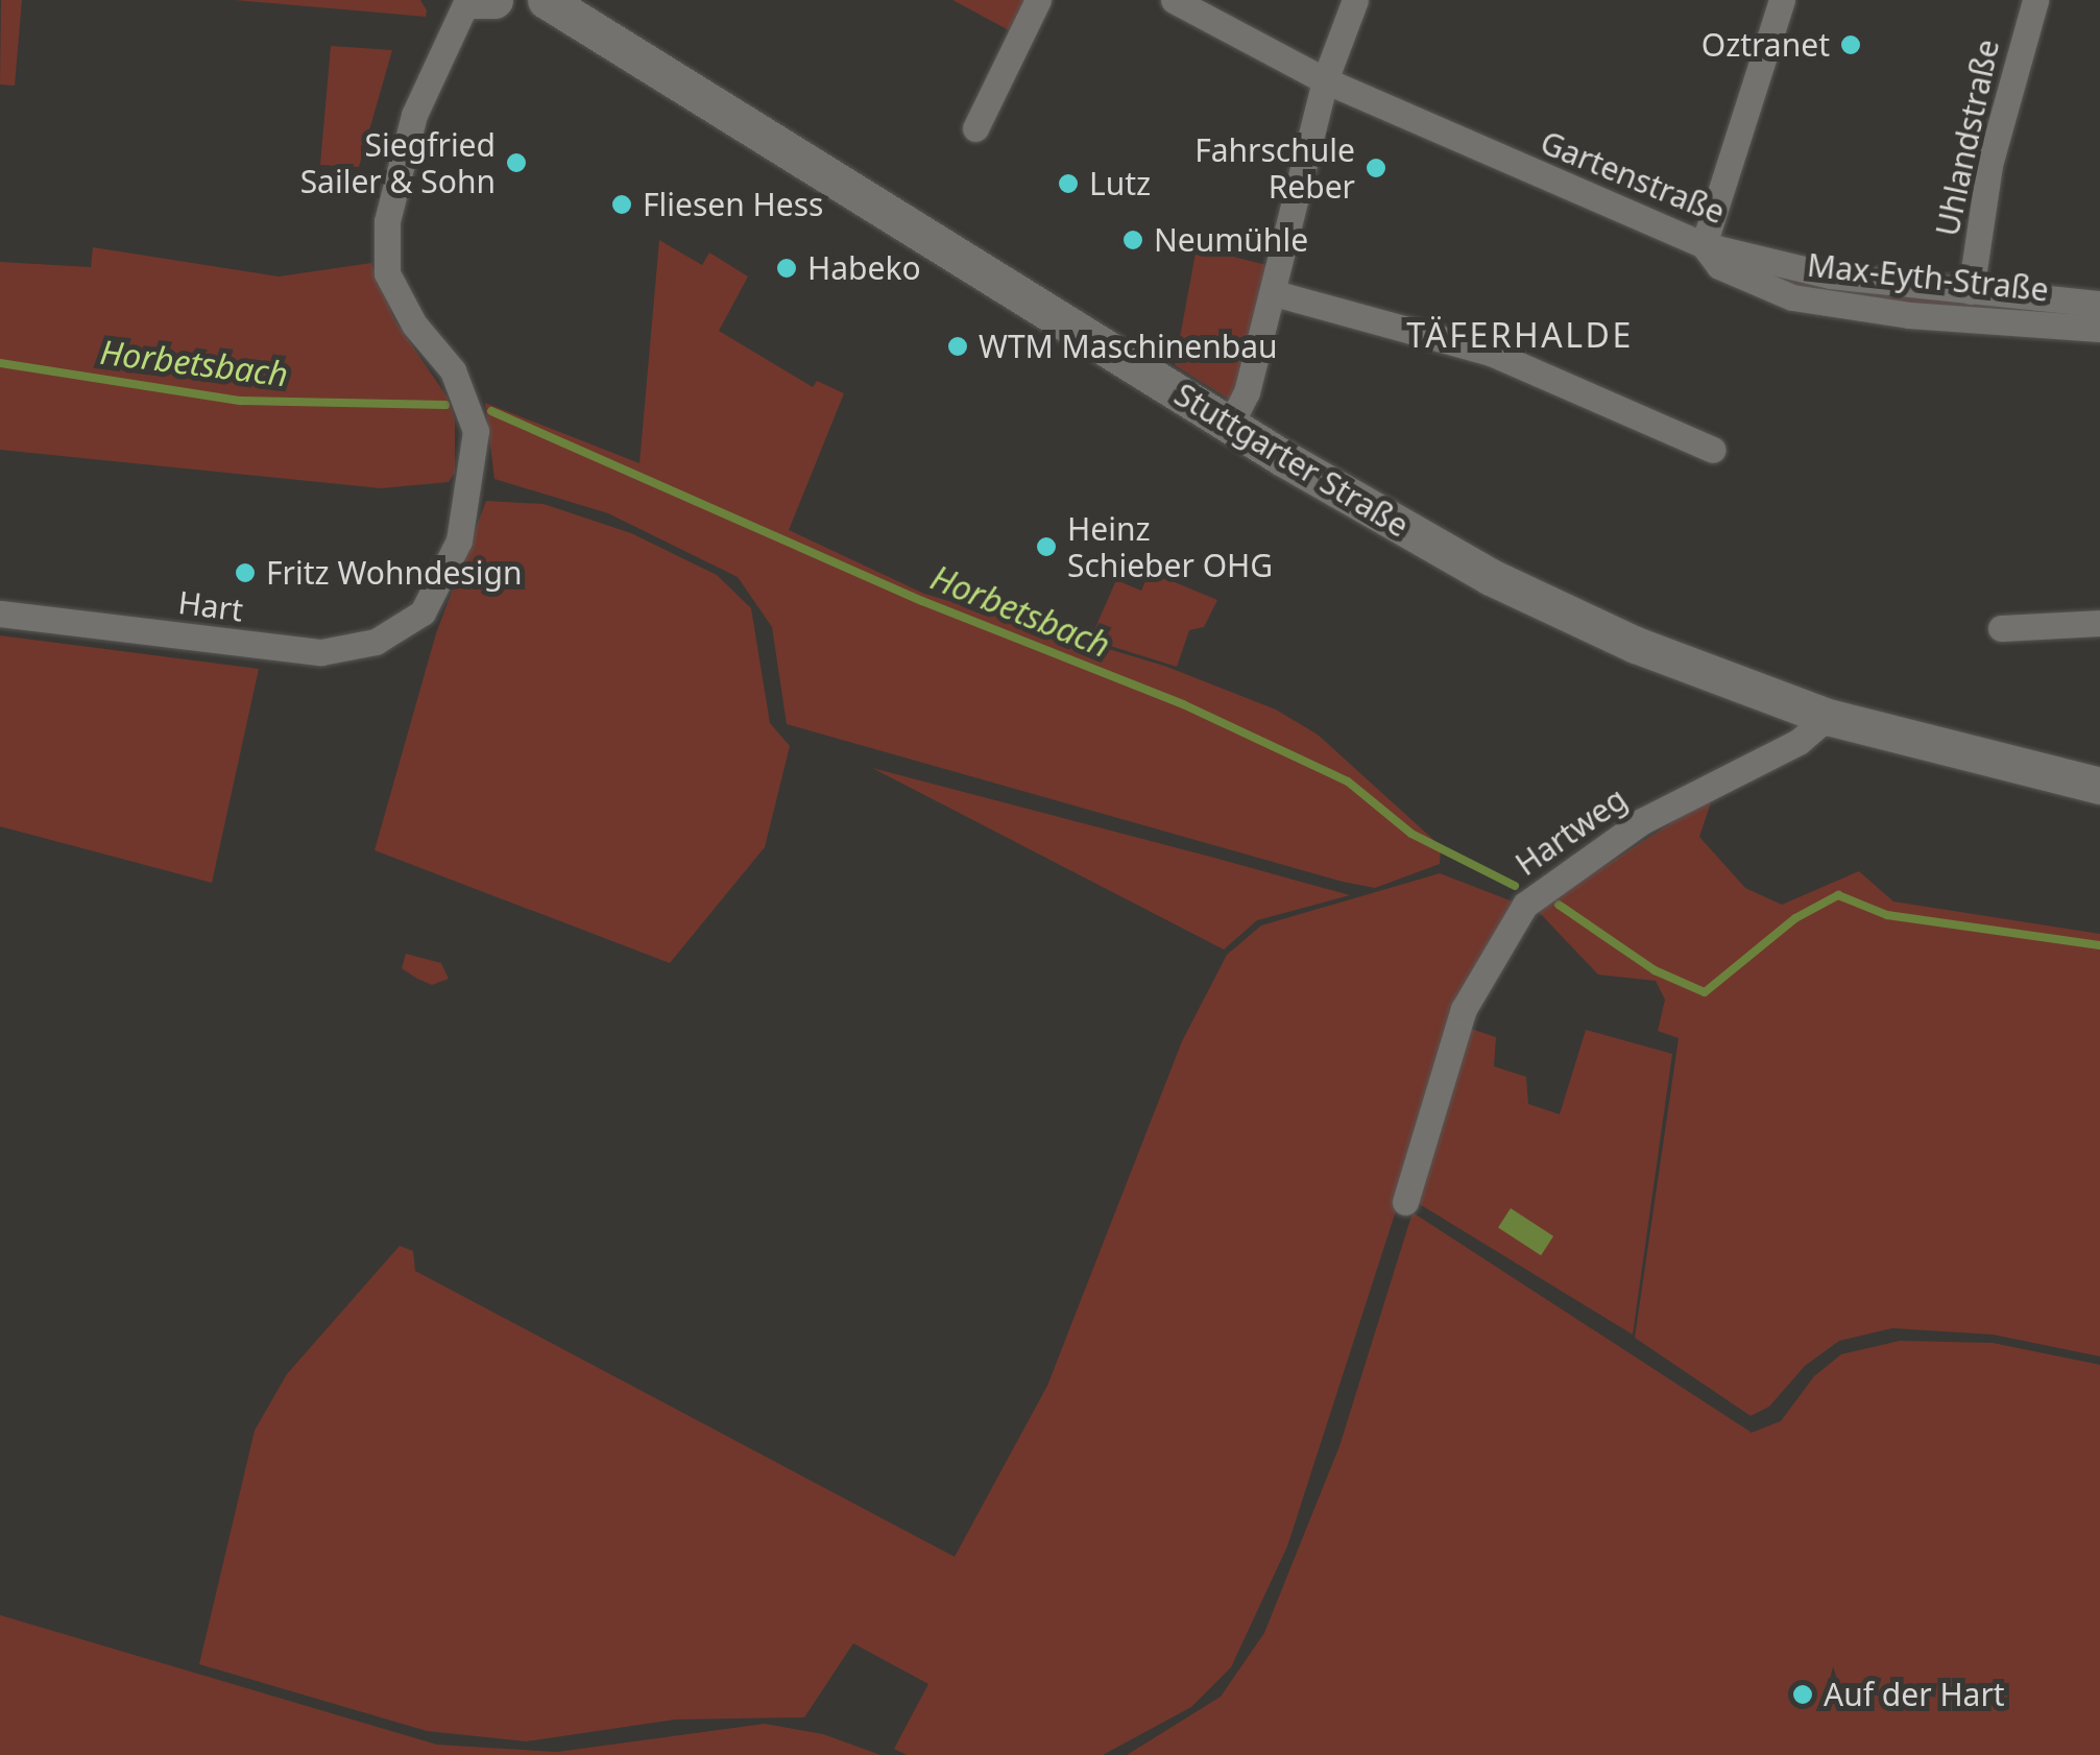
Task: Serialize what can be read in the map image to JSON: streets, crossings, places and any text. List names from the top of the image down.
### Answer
{
  "streets": {
    "street": [
      "Uhlandstraße",
      "Gartenstraße",
      "Max-Eyth-Straße",
      "Stuttgarter Straße",
      "Hart",
      "Hartweg"
    ]
  },
  "crossings": [
    ["Uhlandstraße", "Gartenstraße"],
    ["Gartenstraße", "Max-Eyth-Straße"],
    ["Stuttgarter Straße", "Hartweg"]
  ],
  "districts": ["TÄFERHALDE"],
  "water": ["Horbetsbach"],
  "places": [
    "Oztranet",
    "Siegfried Sailer & Sohn",
    "Fahrschule Reber",
    "Lutz",
    "Fliesen Hess",
    "Neumühle",
    "Habeko",
    "WTM Maschinenbau",
    "Heinz Schieber OHG",
    "Fritz Wohndesign",
    "Auf der Hart"
  ]
}
